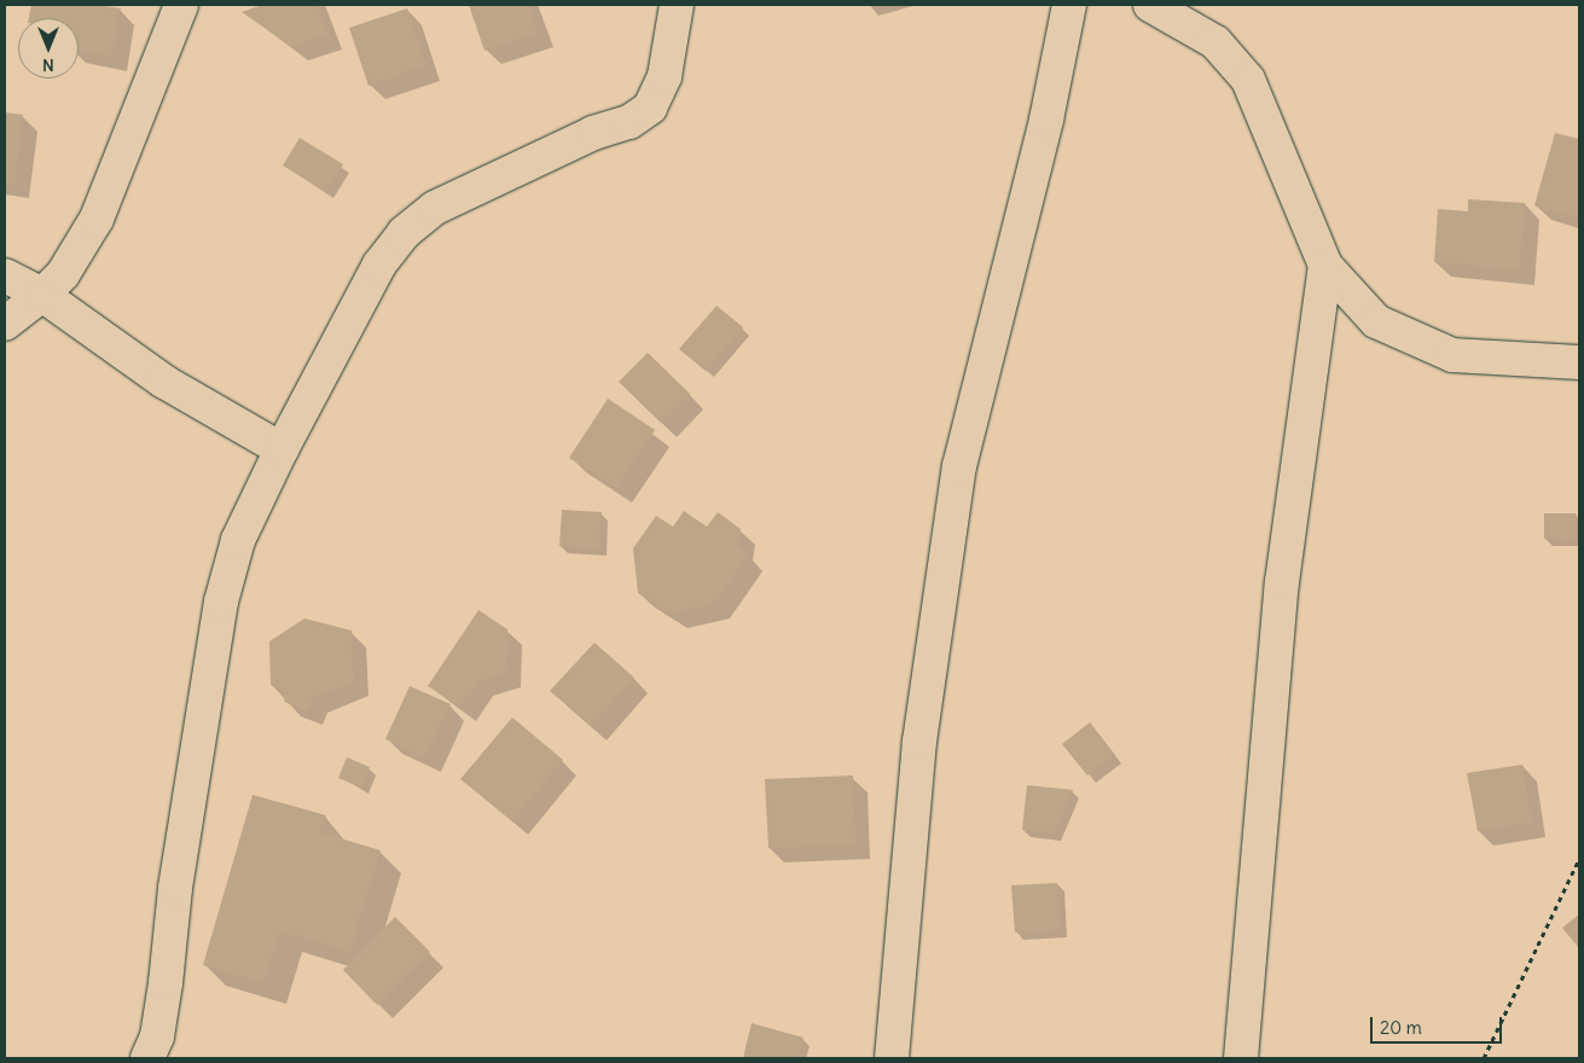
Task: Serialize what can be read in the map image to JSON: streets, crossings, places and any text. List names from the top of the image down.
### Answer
{
  "scale_bar": "20 m",
  "north": "bottom"
}
